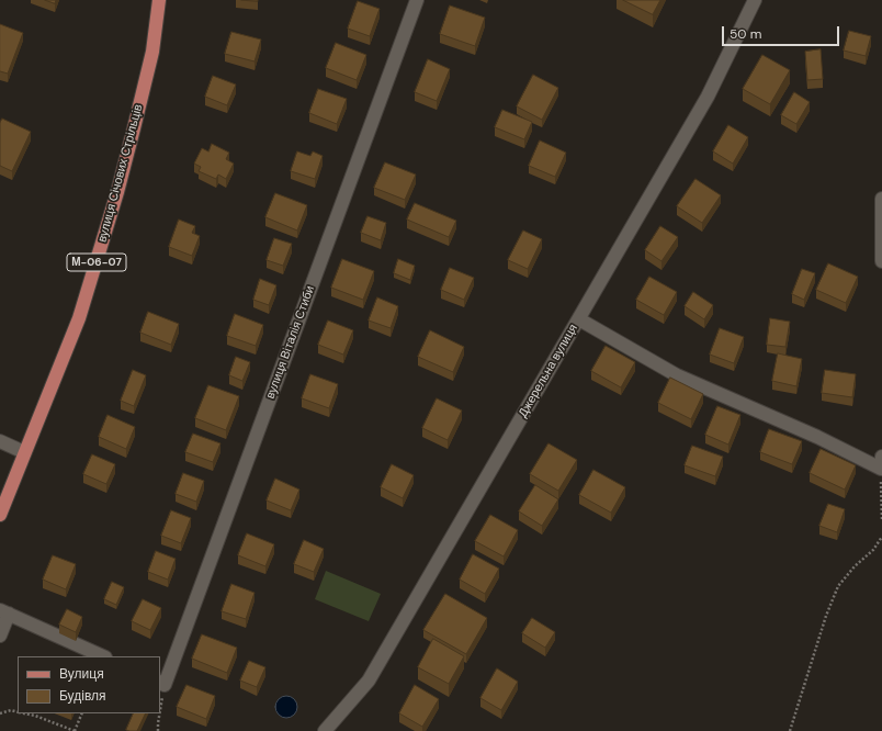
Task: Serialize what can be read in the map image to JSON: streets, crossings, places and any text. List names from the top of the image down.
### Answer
{
  "streets": {
    "main road": ["вулиця Січових Стрільців", "М-06-07"],
    "street": ["вулиця Віталія Стиби", "Джерельна вулиця"]
  },
  "legend": ["Вулиця", "Будівля"],
  "scale_bar": "50 m"
}
